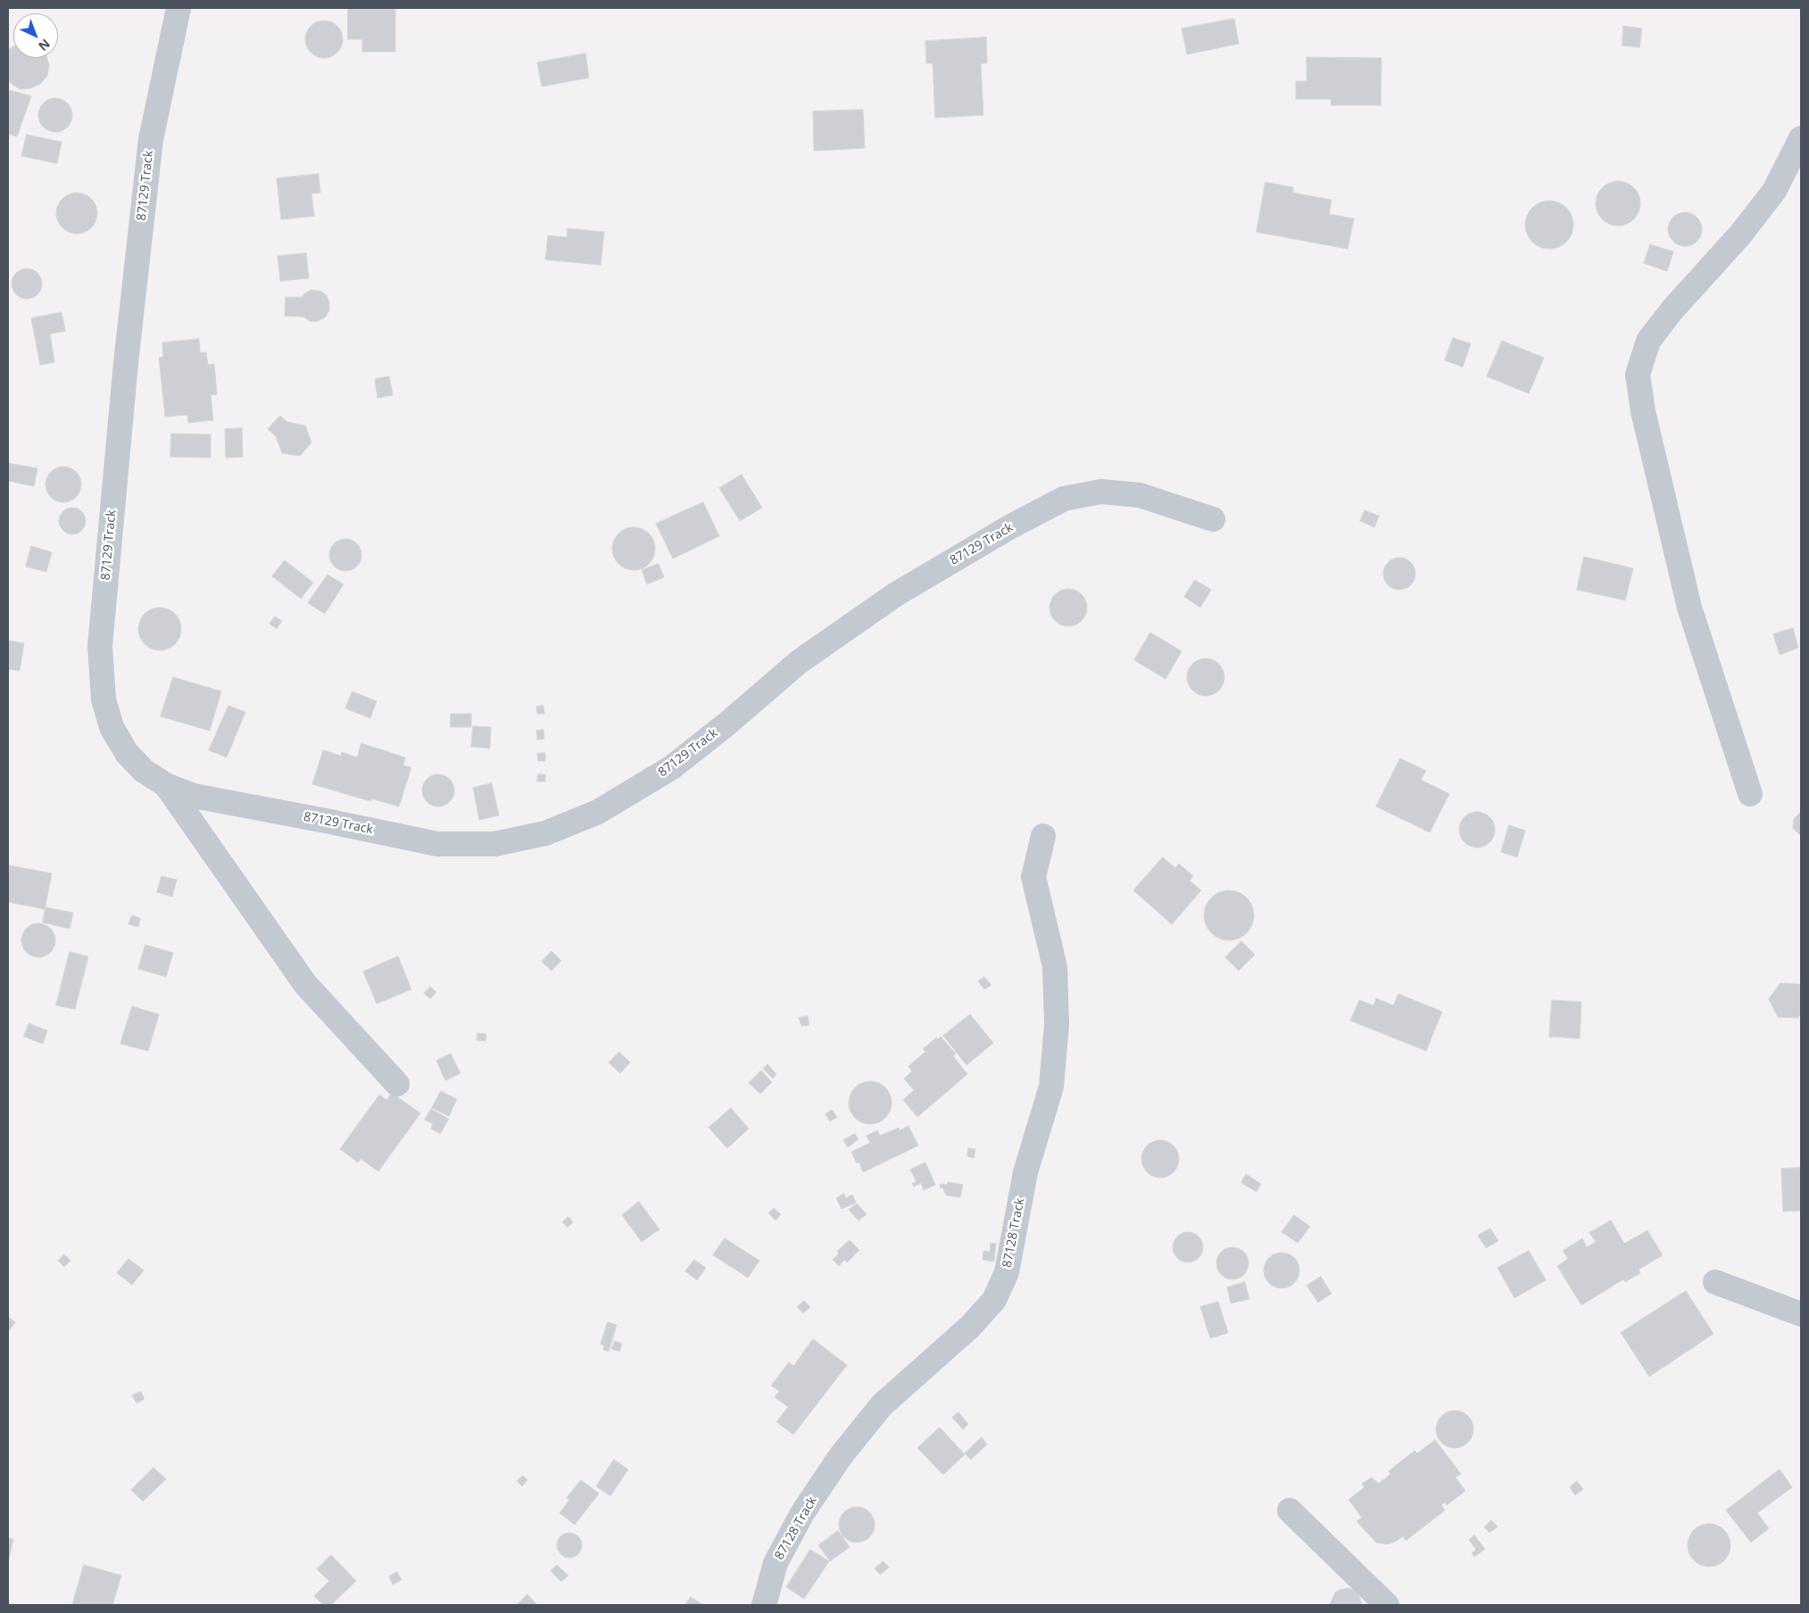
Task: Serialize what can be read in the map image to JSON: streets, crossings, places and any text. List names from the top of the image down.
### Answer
{
  "streets": {
    "street": ["87129 Track", "87128 Track"]
  },
  "north": "bottom right"
}
